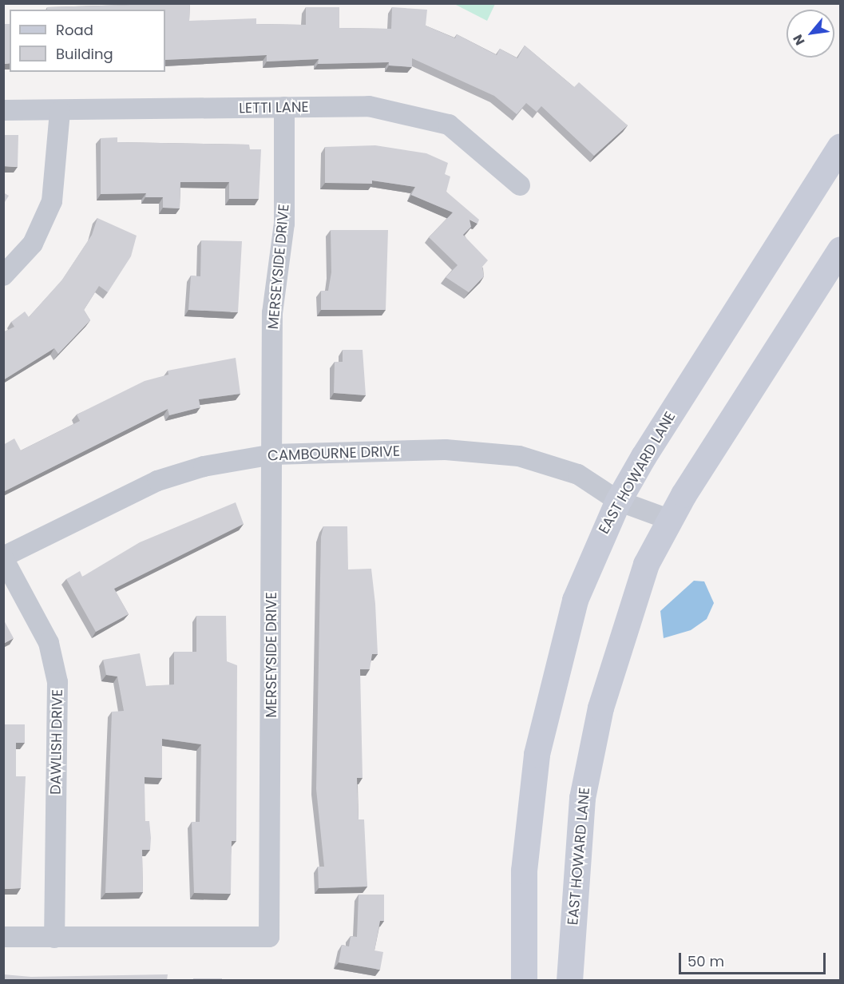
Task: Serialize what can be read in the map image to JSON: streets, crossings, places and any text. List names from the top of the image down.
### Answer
{
  "streets": {
    "main road": ["EAST HOWARD LANE"],
    "street": [
      "LETTI LANE",
      "MERSEYSIDE DRIVE",
      "CAMBOURNE DRIVE",
      "DAWLISH DRIVE"
    ]
  },
  "crossings": [
    ["LETTI LANE", "MERSEYSIDE DRIVE"],
    ["MERSEYSIDE DRIVE", "CAMBOURNE DRIVE"],
    ["MERSEYSIDE DRIVE", "DAWLISH DRIVE"],
    ["CAMBOURNE DRIVE", "EAST HOWARD LANE"],
    ["CAMBOURNE DRIVE", "DAWLISH DRIVE"]
  ],
  "legend": ["Road", "Building"],
  "scale_bar": "50 m",
  "north": "bottom left"
}
